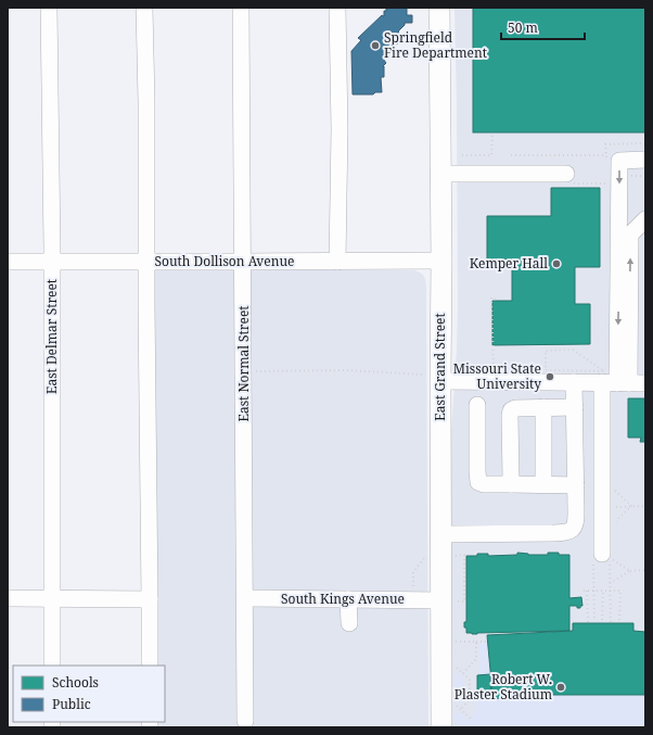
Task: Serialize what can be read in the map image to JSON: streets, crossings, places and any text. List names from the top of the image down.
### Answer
{
  "streets": {
    "main road": ["East Grand Street"],
    "street": [
      "South Dollison Avenue",
      "East Delmar Street",
      "East Normal Street",
      "South Kings Avenue"
    ]
  },
  "crossings": [
    ["South Dollison Avenue", "East Delmar Street"],
    ["South Dollison Avenue", "East Normal Street"],
    ["South Dollison Avenue", "East Grand Street"],
    ["East Normal Street", "South Kings Avenue"],
    ["East Grand Street", "South Kings Avenue"]
  ],
  "places": [
    "Springfield Fire Department",
    "Kemper Hall",
    "Missouri State University",
    "Robert W. Plaster Stadium"
  ],
  "legend": ["Schools", "Public"],
  "scale_bar": "50 m"
}
